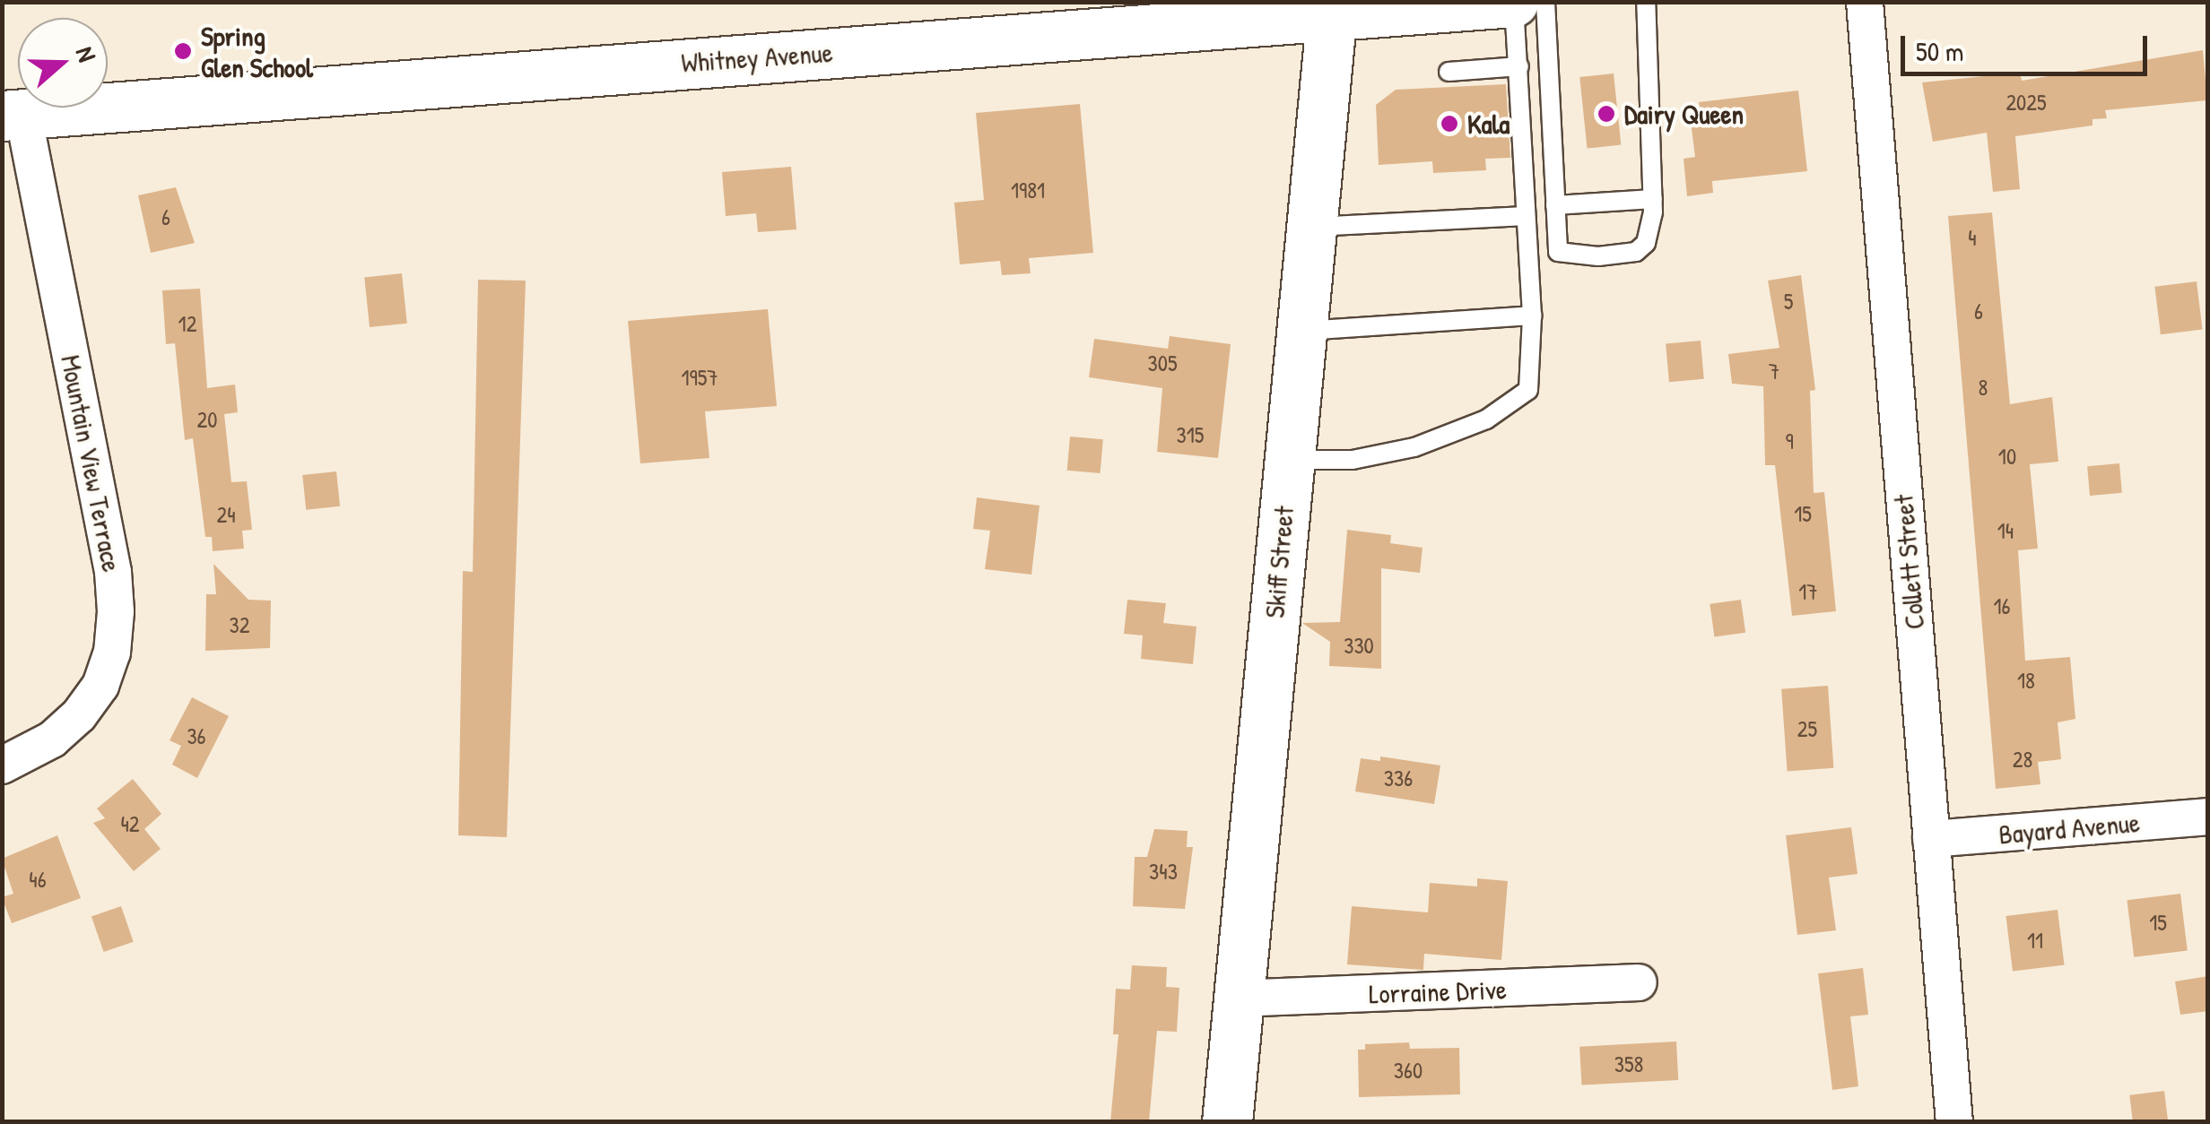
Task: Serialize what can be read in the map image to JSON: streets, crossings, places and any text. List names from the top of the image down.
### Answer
{
  "streets": {
    "main road": ["Whitney Avenue", "Skiff Street"],
    "street": [
      "Mountain View Terrace",
      "Collett Street",
      "Bayard Avenue",
      "Lorraine Drive"
    ]
  },
  "crossings": [
    ["Whitney Avenue", "Mountain View Terrace"],
    ["Whitney Avenue", "Skiff Street"],
    ["Skiff Street", "Lorraine Drive"],
    ["Collett Street", "Bayard Avenue"]
  ],
  "places": ["Spring Glen School", "Dairy Queen", "Kala"],
  "house_numbers": [
    "2025",
    "1981",
    "6",
    "4",
    "5",
    "6",
    "12",
    "305",
    "7",
    "1957",
    "8",
    "20",
    "315",
    "9",
    "10",
    "15",
    "24",
    "14",
    "17",
    "16",
    "32",
    "330",
    "18",
    "25",
    "36",
    "28",
    "336",
    "42",
    "343",
    "46",
    "15",
    "11",
    "358",
    "360"
  ],
  "scale_bar": "50 m",
  "north": "right"
}
